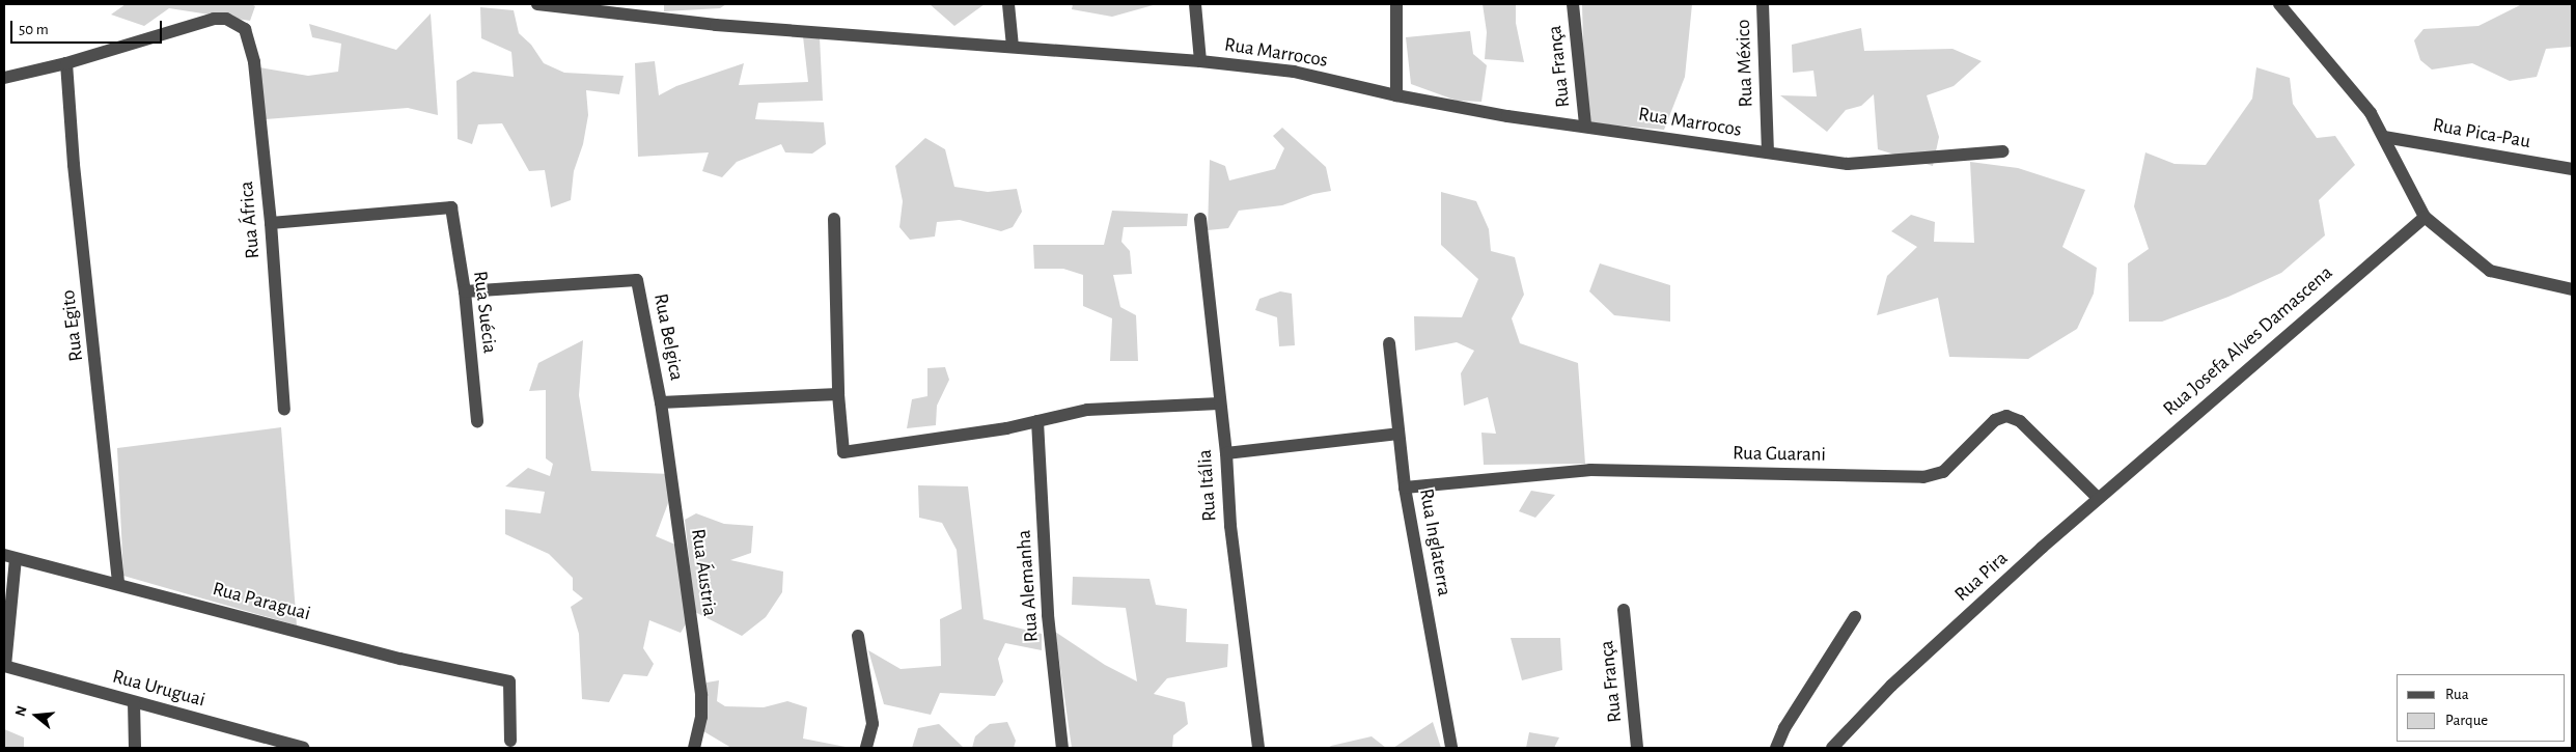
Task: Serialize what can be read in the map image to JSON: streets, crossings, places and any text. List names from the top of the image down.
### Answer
{
  "streets": {
    "street": [
      "Rua Marrocos",
      "Rua México",
      "Rua França",
      "Rua Pica-Pau",
      "Rua África",
      "Rua Suécia",
      "Rua Egito",
      "Rua Belgica",
      "Rua Josefa Alves Damascena",
      "Rua Guarani",
      "Rua Itália",
      "Rua Inglaterra",
      "Rua Áustria",
      "Rua Pira",
      "Rua Alemanha",
      "Rua Paraguai",
      "Rua Uruguai"
    ]
  },
  "crossings": [
    ["Rua Marrocos", "Rua México"],
    ["Rua Marrocos", "Rua França"],
    ["Rua África", "Rua Suécia"],
    ["Rua África", "Rua Egito"],
    ["Rua Suécia", "Rua Belgica"],
    ["Rua Egito", "Rua Paraguai"],
    ["Rua Belgica", "Rua Áustria"],
    ["Rua Josefa Alves Damascena", "Rua Guarani"],
    ["Rua Josefa Alves Damascena", "Rua Pira"],
    ["Rua Guarani", "Rua Inglaterra"],
    ["Rua Guarani", "Rua Pira"]
  ],
  "legend": ["Rua", "Parque"],
  "scale_bar": "50 m",
  "north": "left"
}
